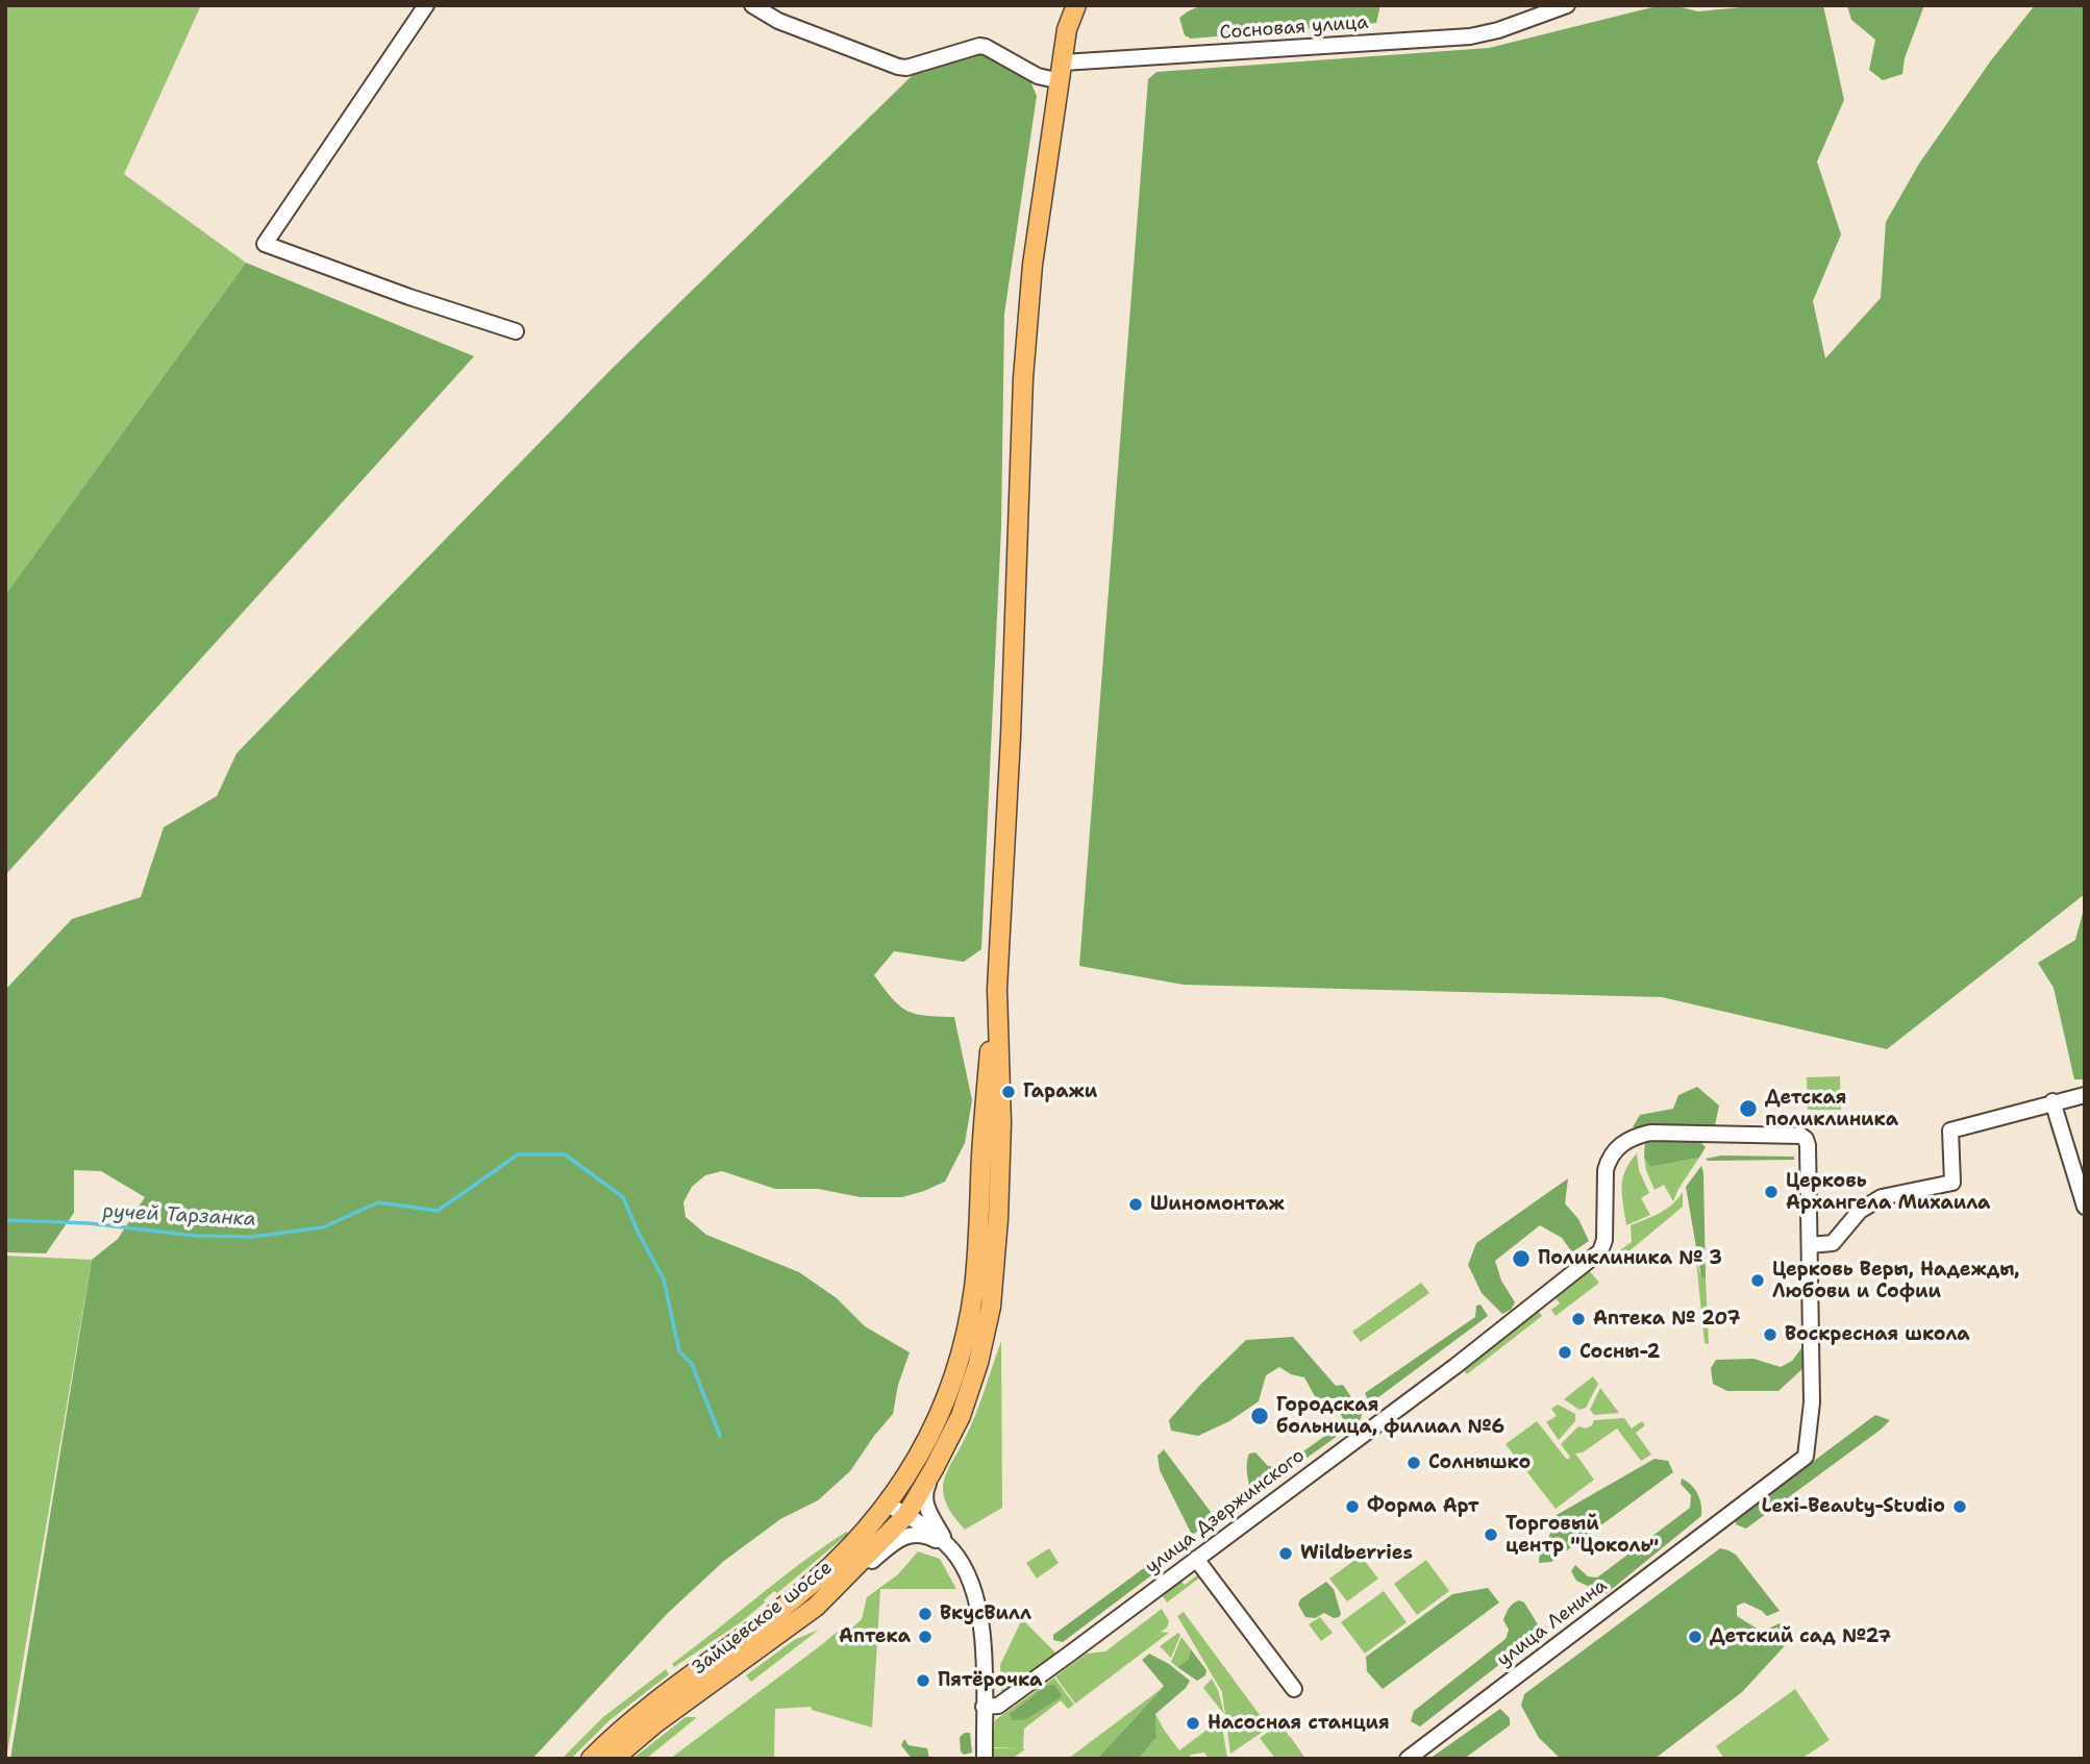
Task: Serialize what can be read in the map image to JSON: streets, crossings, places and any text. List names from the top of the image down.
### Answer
{
  "streets": {
    "main road": ["Зайцевское шоссе"],
    "street": ["Сосновая улица", "улица Дзержинского", "улица Ленина"]
  },
  "crossings": [
    ["улица Дзержинского", "улица Ленина"]
  ],
  "water": ["ручей Тарзанка"],
  "places": [
    "Гаражи",
    "Детская поликлиника",
    "Церковь Архангела Михаила",
    "Шиномонтаж",
    "Поликлиника № 3",
    "Церковь Веры, Надежды, Любови и Софии",
    "Аптека № 207",
    "Воскресная школа",
    "Сосны-2",
    "Городская больница, филиал №6",
    "Солнышко",
    "Форма Арт",
    "Lexi-Beauty-Studio",
    "Торговый центр \"Цоколь\"",
    "Wildberries",
    "ВкусВилл",
    "Аптека",
    "Детский сад №27",
    "Пятёрочка",
    "Насосная станция"
  ]
}
